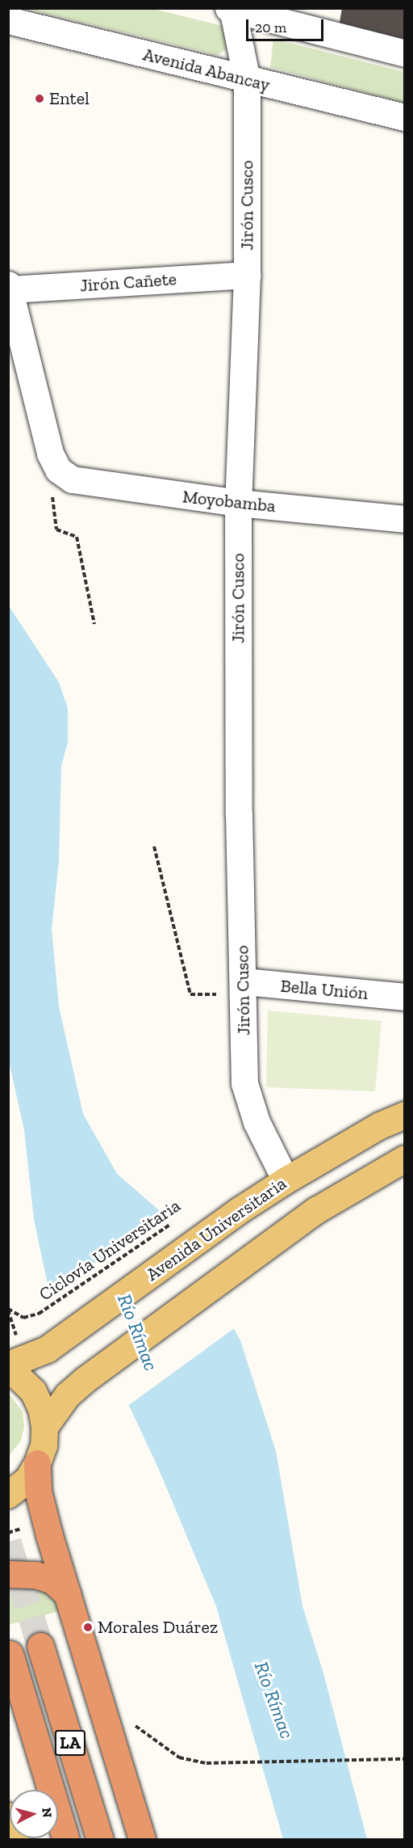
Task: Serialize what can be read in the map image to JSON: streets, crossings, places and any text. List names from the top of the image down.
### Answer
{
  "streets": {
    "highway": ["LA"],
    "main road": ["Avenida Universitaria"],
    "street": [
      "Avenida Abancay",
      "Jirón Cusco",
      "Jirón Cañete",
      "Moyobamba",
      "Bella Unión"
    ],
    "path": ["Ciclovía Universitaria"]
  },
  "crossings": [
    ["Avenida Abancay", "Jirón Cusco"],
    ["Jirón Cusco", "Jirón Cañete"],
    ["Jirón Cusco", "Moyobamba"],
    ["Jirón Cusco", "Bella Unión"],
    ["Jirón Cusco", "Avenida Universitaria"]
  ],
  "water": ["Río Rímac"],
  "places": ["Entel", "Morales Duárez"],
  "scale_bar": "20 m",
  "north": "right"
}
